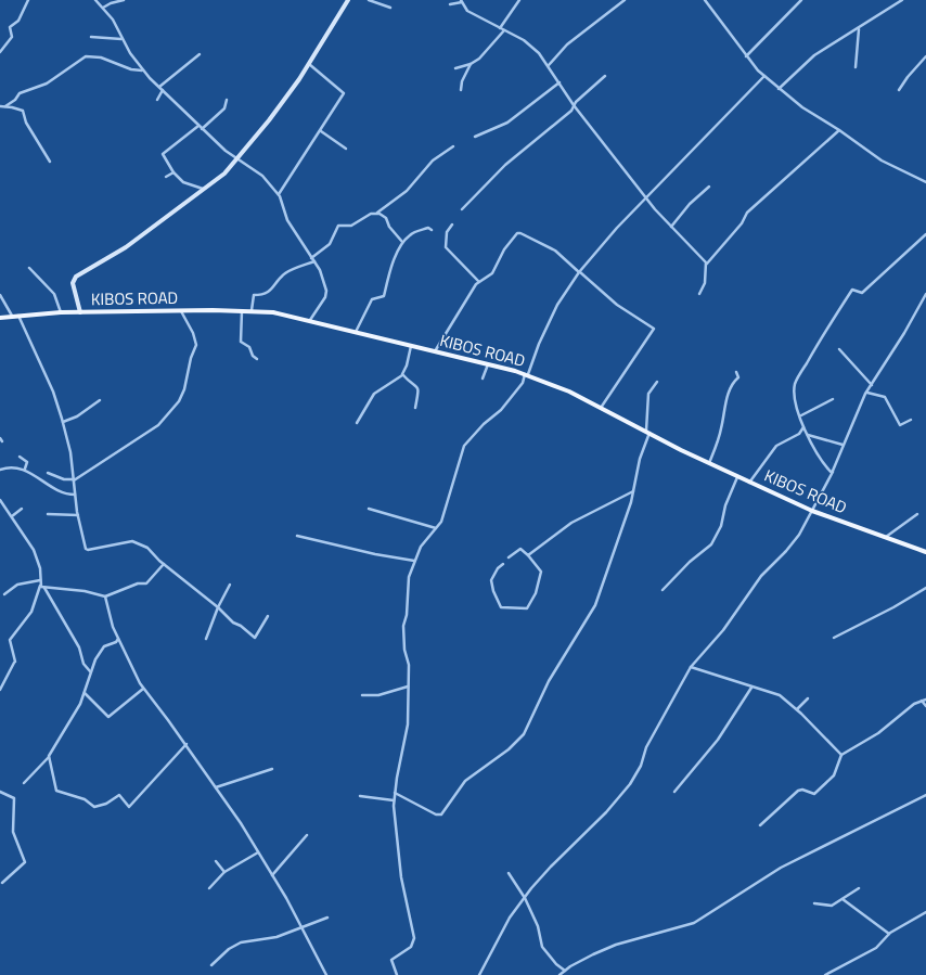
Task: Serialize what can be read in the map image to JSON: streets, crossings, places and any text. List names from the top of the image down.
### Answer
{
  "streets": {
    "main road": ["KIBOS ROAD"]
  }
}
